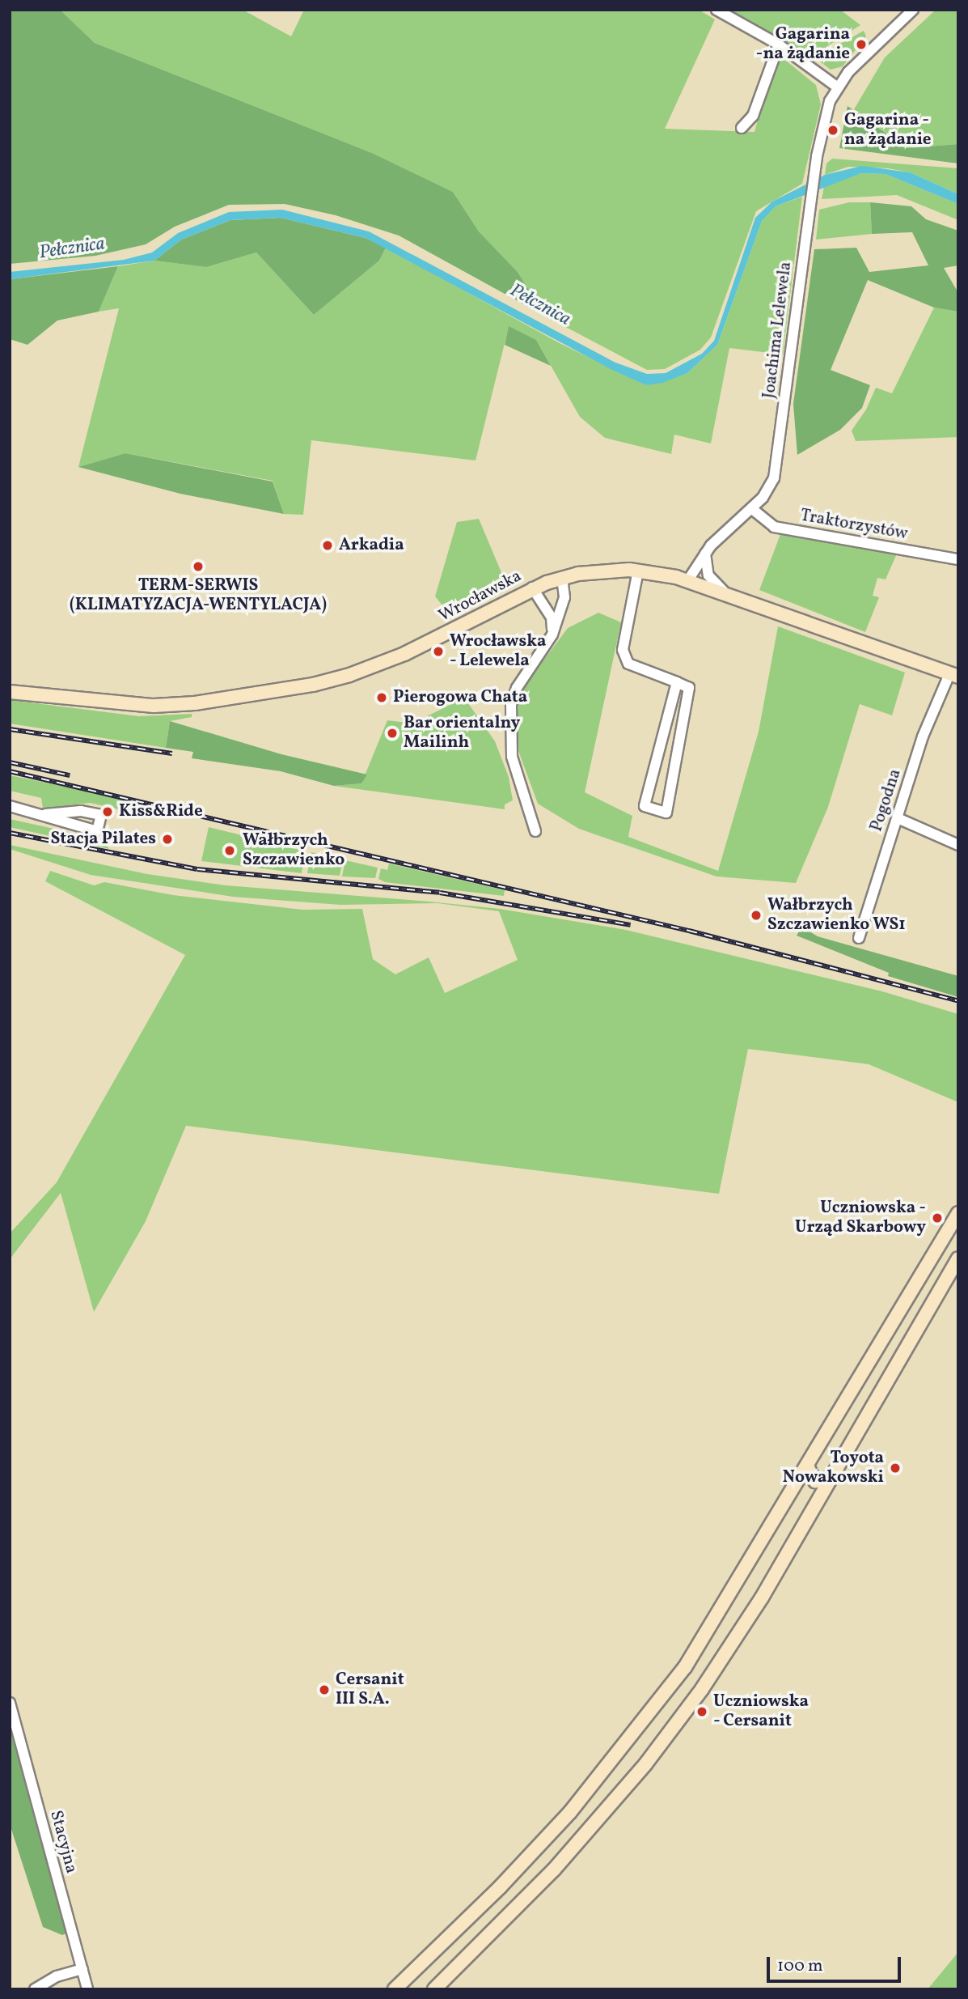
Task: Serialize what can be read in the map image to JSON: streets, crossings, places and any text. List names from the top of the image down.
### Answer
{
  "streets": {
    "main road": ["Wrocławska"],
    "street": [
      "Joachima Lelewela",
      "Traktorzystów",
      "Pogodna",
      "Stacyjna"
    ]
  },
  "crossings": [
    ["Joachima Lelewela", "Traktorzystów"],
    ["Joachima Lelewela", "Wrocławska"],
    ["Wrocławska", "Pogodna"]
  ],
  "water": ["Pełcznica"],
  "places": [
    "Gagarina -na żądanie",
    "Gagarina - na żądanie",
    "Arkadia",
    "TERM-SERWIS (KLIMATYZACJA-WENTYLACJA)",
    "Wrocławska - Lelewela",
    "Pierogowa Chata",
    "Bar orientalny Mailinh",
    "Kiss&Ride",
    "Stacja Pilates",
    "Wałbrzych Szczawienko",
    "Wałbrzych Szczawienko WS1",
    "Uczniowska - Urząd Skarbowy",
    "Toyota Nowakowski",
    "Cersanit III S.A.",
    "Uczniowska - Cersanit"
  ],
  "scale_bar": "100 m"
}
